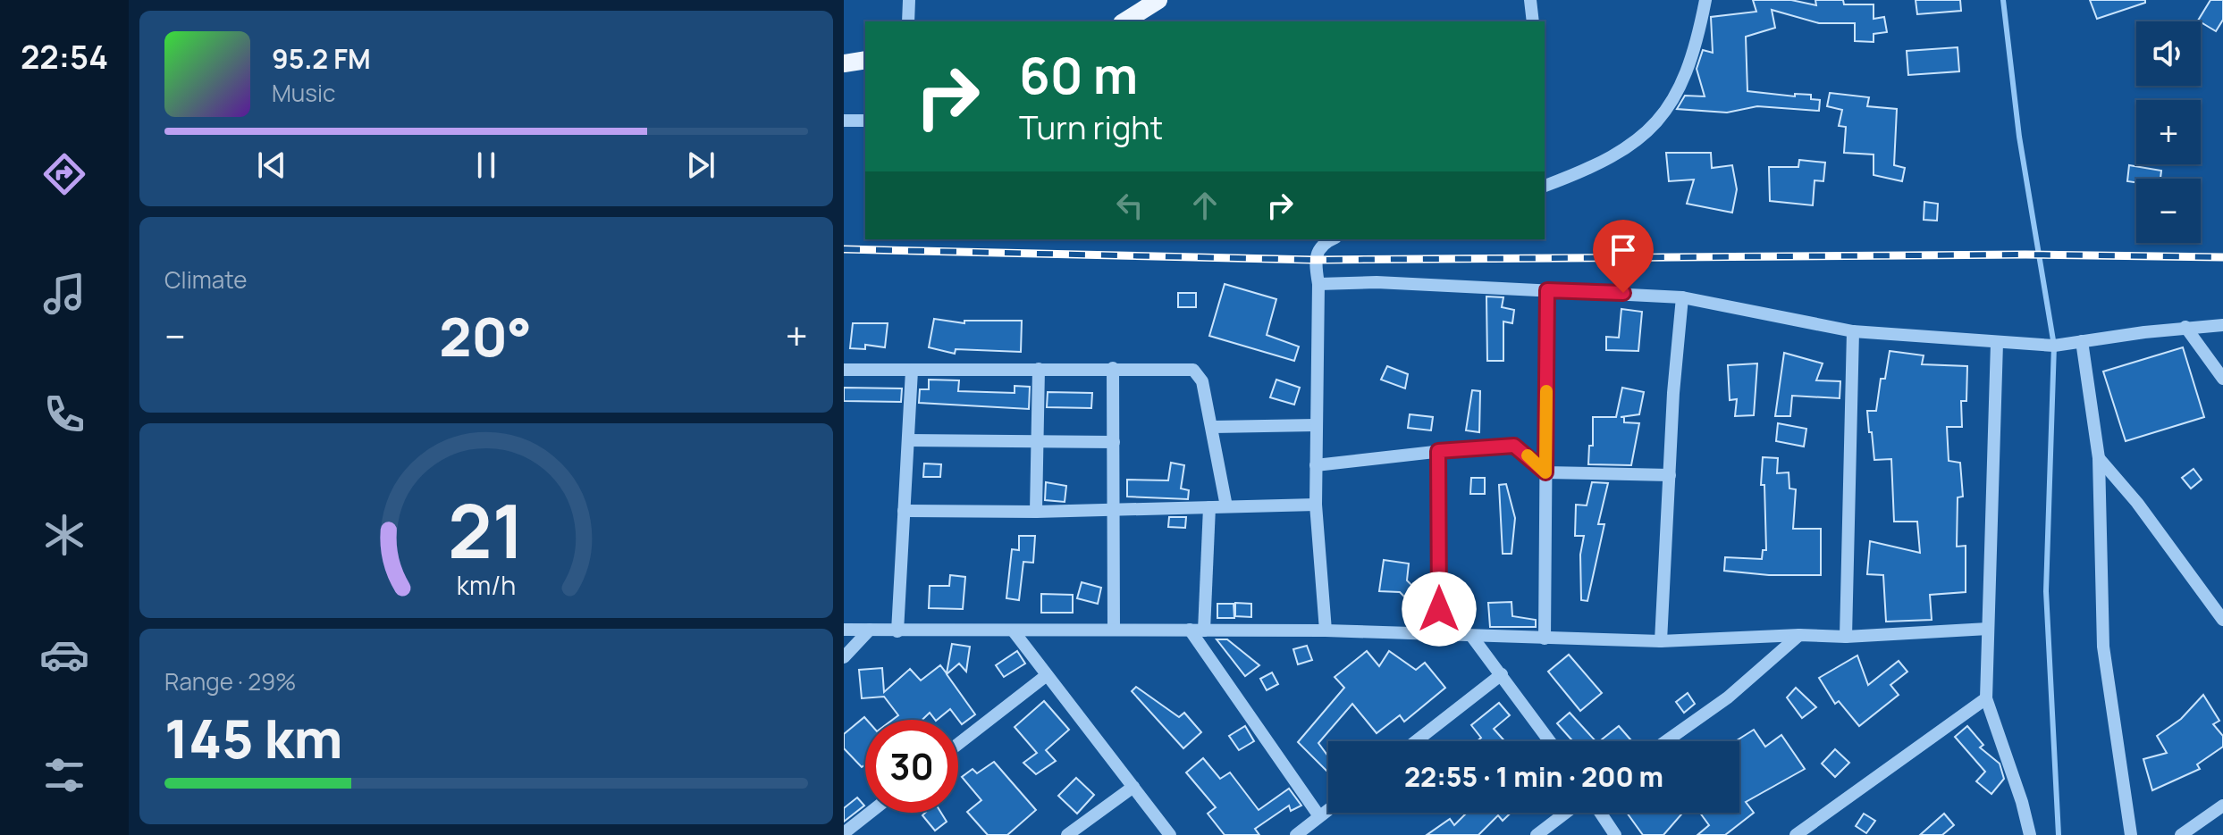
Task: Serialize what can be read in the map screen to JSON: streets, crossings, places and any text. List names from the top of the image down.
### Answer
{
  "page": {
    "tabs": "22:54",
    "map_buttons": ["+", "−"],
    "turn": ["60 m", "Turn right"],
    "song": ["95.2 FM", "Music"],
    "tile": [
      "Climate",
      ["Range · 29%", "145 km"]
    ],
    "heat": ["−", "20°", "+"],
    "limit": "30",
    "trip": "22:55 · 1 min · 200 m",
    "gauge": ["21", "km/h"]
  }
}
